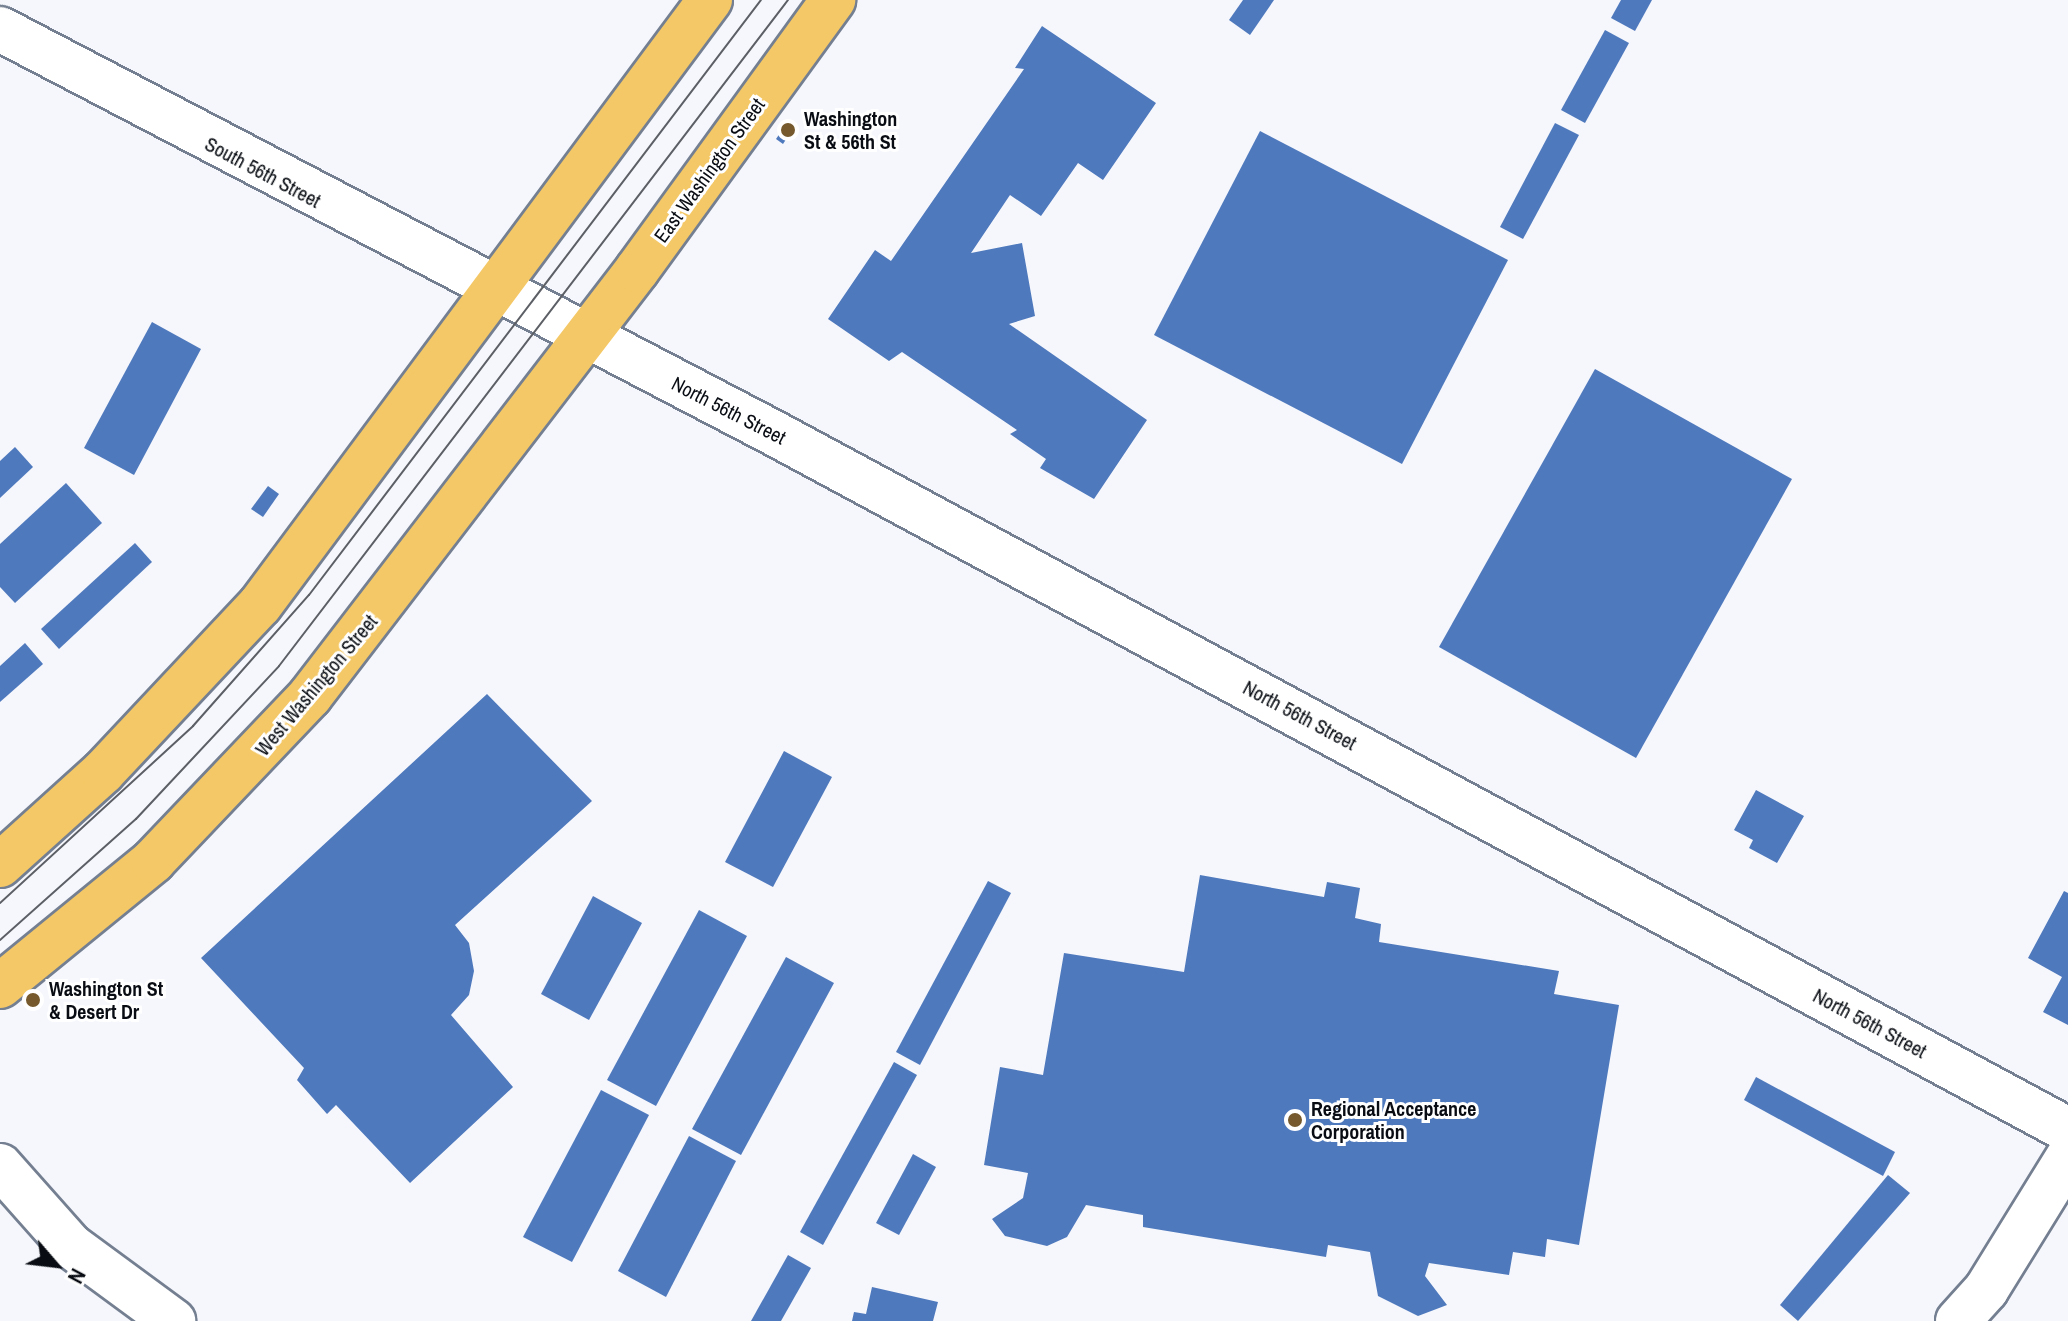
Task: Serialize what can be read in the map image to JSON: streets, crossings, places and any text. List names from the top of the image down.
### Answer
{
  "streets": {
    "main road": ["East Washington Street", "West Washington Street"],
    "street": ["South 56th Street", "North 56th Street"]
  },
  "crossings": [
    ["East Washington Street", "North 56th Street"],
    ["East Washington Street", "West Washington Street"],
    ["South 56th Street", "North 56th Street"],
    ["North 56th Street", "West Washington Street"]
  ],
  "places": ["Washington St & 56th St", "Washington St & Desert Dr", "Regional Acceptance Corporation"],
  "north": "bottom right"
}
